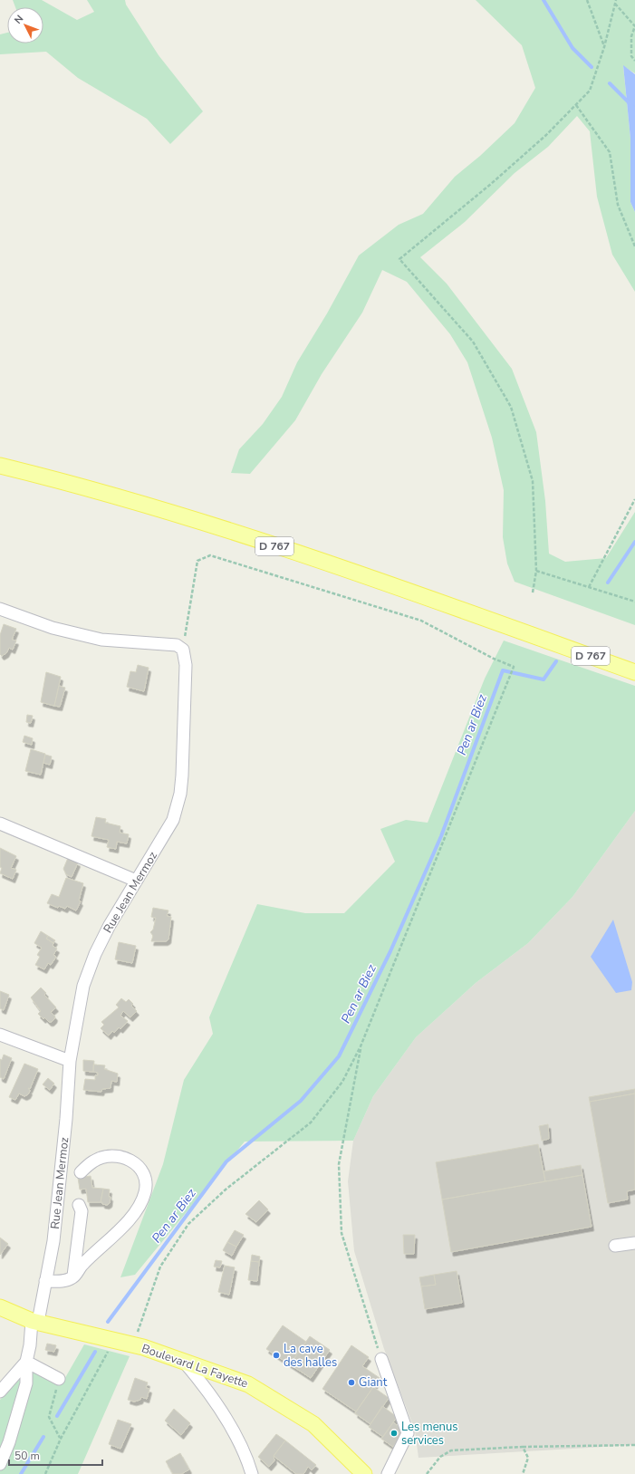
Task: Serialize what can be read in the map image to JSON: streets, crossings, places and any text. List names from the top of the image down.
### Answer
{
  "streets": {
    "main road": ["D 767", "Boulevard La Fayette"],
    "street": ["Rue Jean Mermoz"]
  },
  "crossings": [
    ["Rue Jean Mermoz", "Boulevard La Fayette"]
  ],
  "water": ["Pen ar Biez"],
  "places": ["La cave des halles", "Giant", "Les menus services"],
  "scale_bar": "50 m",
  "north": "top left"
}
